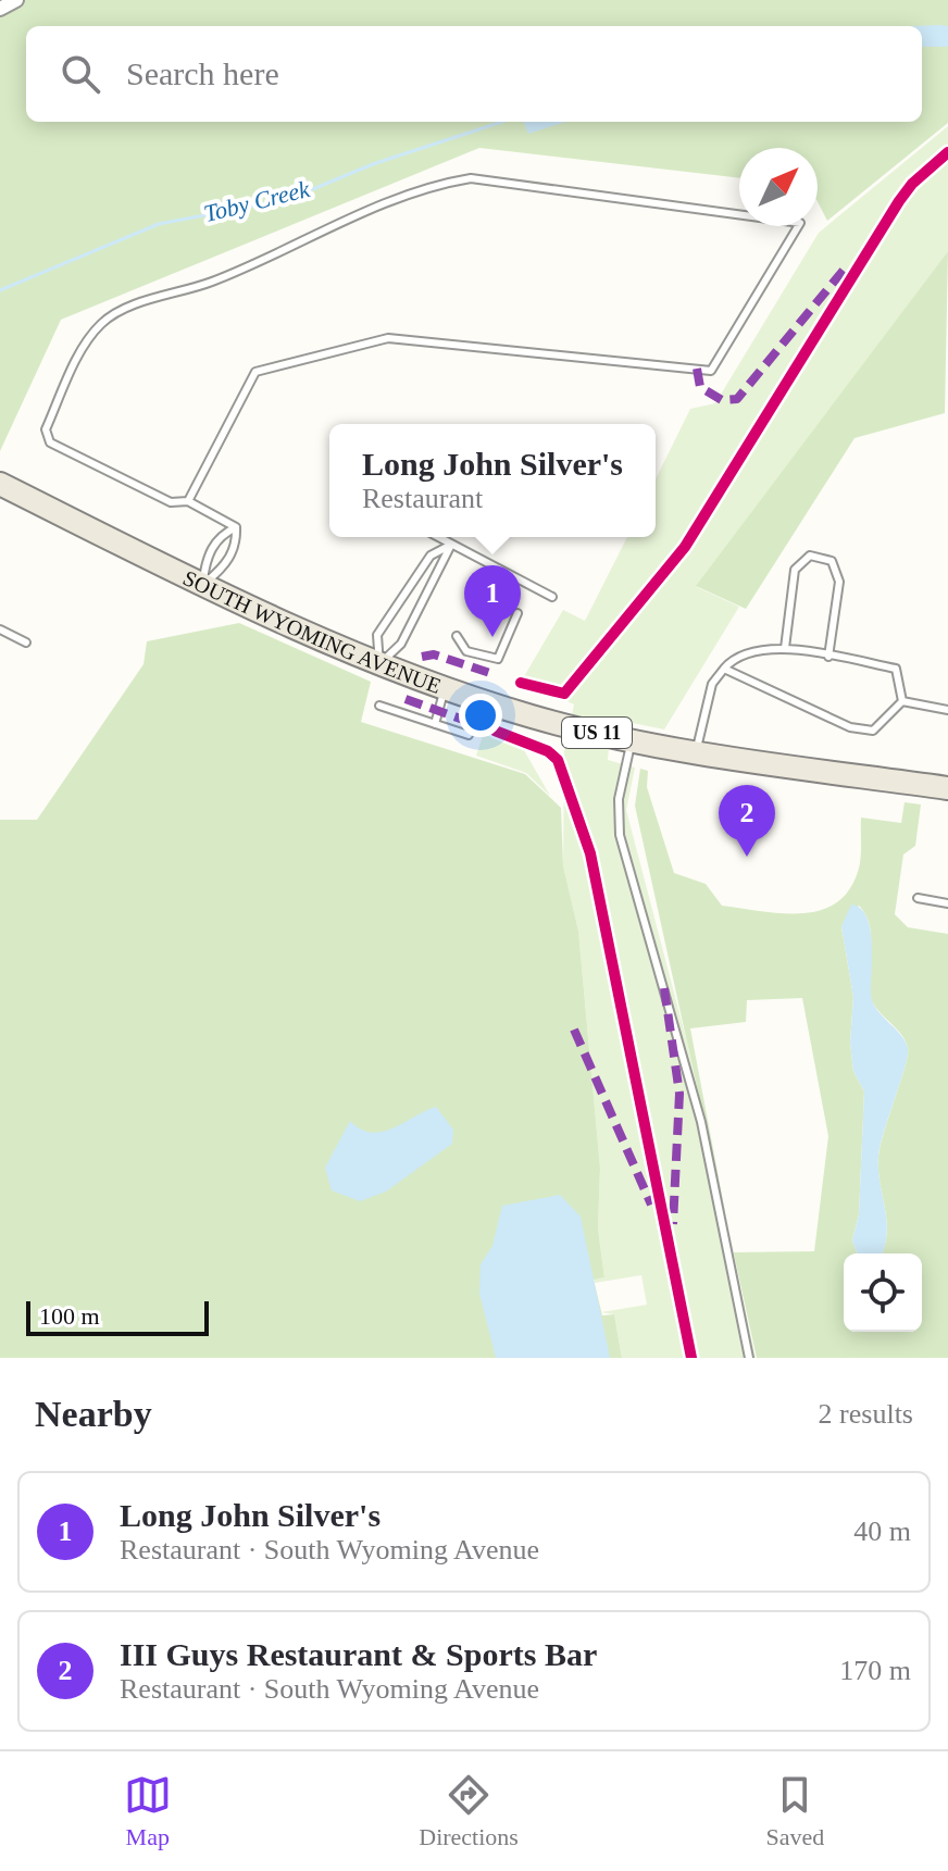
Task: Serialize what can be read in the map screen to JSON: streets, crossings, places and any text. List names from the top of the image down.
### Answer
{
  "streets": {
    "main road": ["SOUTH WYOMING AVENUE", "US 11"]
  },
  "water": ["Toby Creek"],
  "scale_bar": "100 m",
  "north": "top right",
  "page": {
    "search": "Search here",
    "popup": ["Long John Silver's", "Restaurant"],
    "pins": ["1", "2"],
    "scale": "100 m",
    "heading": ["Nearby", "2 results"],
    "list": [
      {
        "mark": "1",
        "name": "Long John Silver's",
        "note": "Restaurant · South Wyoming Avenue",
        "value": "40 m"
      },
      {
        "mark": "2",
        "name": "III Guys Restaurant & Sports Bar",
        "note": "Restaurant · South Wyoming Avenue",
        "value": "170 m"
      }
    ],
    "nav": ["Map", "Directions", "Saved"]
  }
}
